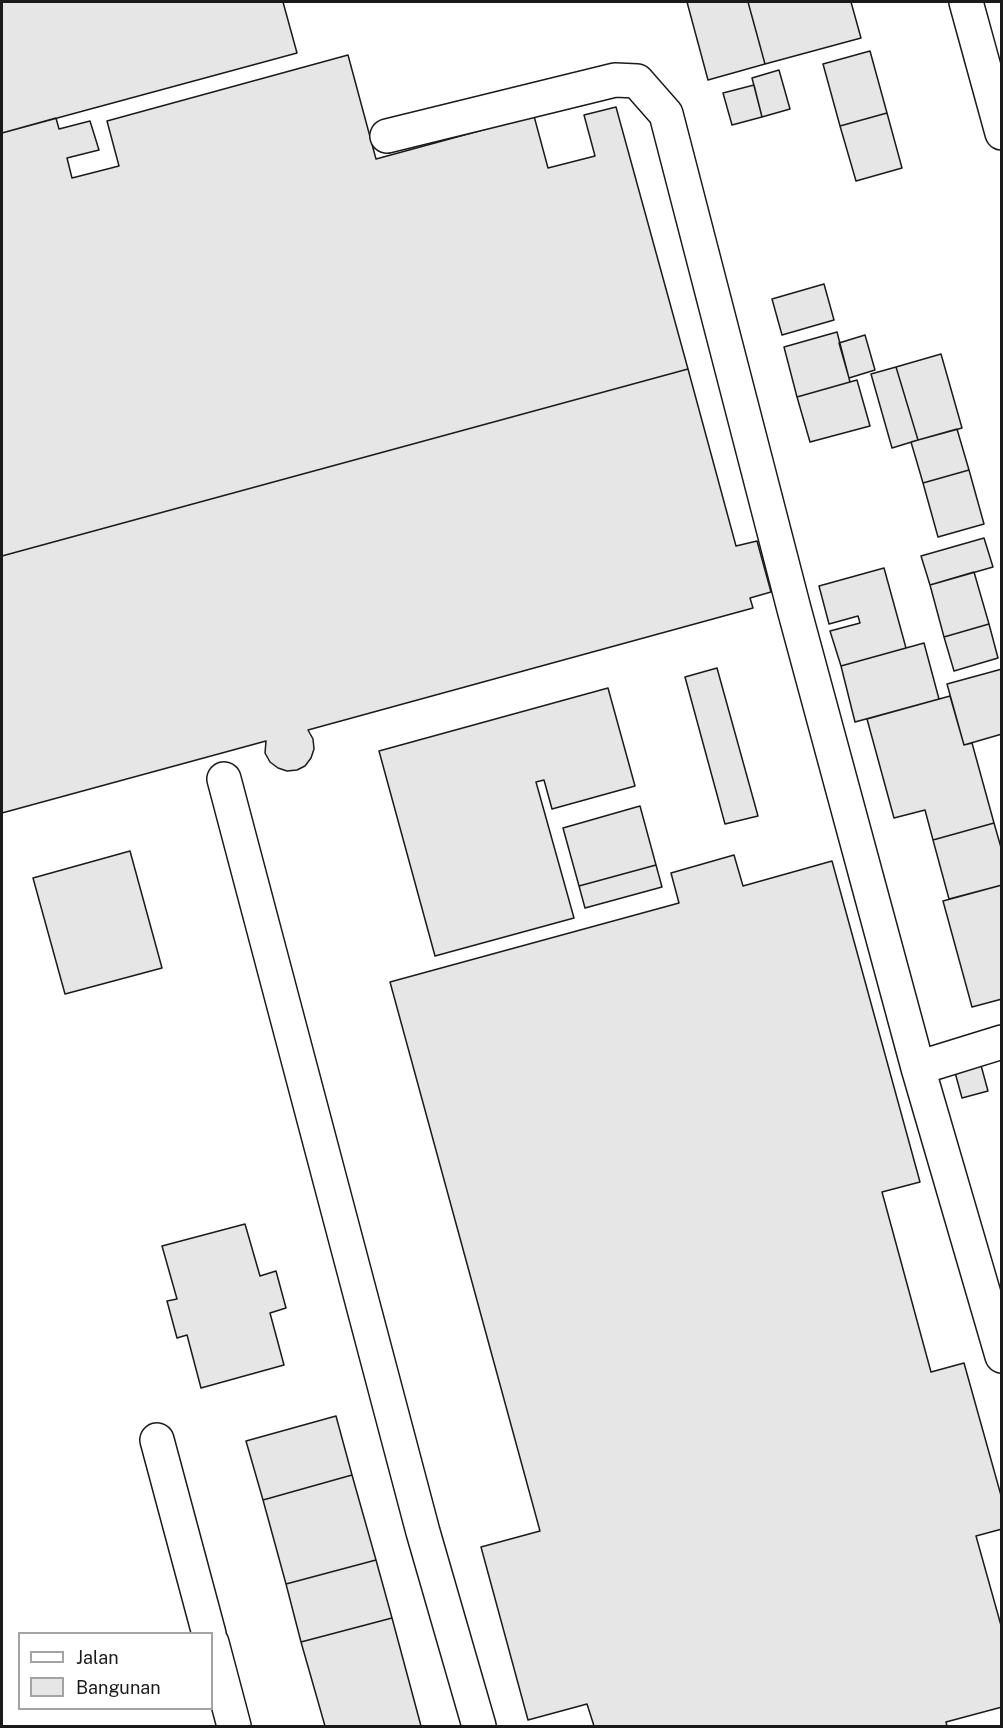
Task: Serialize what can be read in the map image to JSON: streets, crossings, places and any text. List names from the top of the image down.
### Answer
{
  "legend": ["Jalan", "Bangunan"]
}
